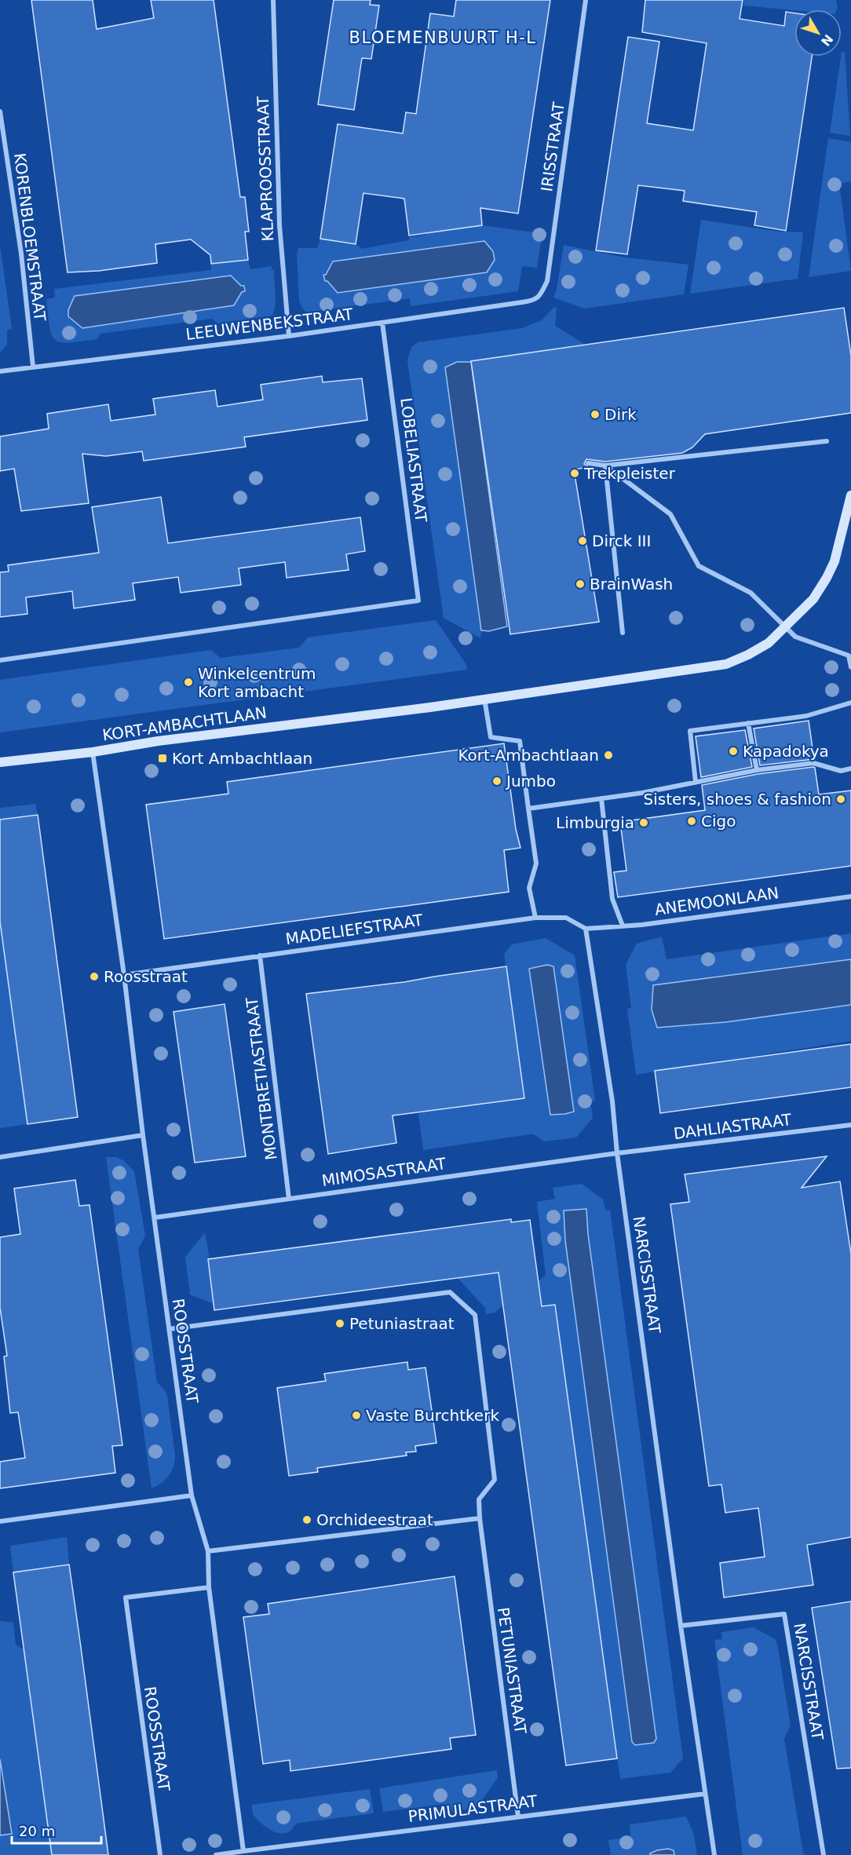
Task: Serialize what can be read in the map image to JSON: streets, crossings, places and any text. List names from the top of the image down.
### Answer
{
  "streets": {
    "street": [
      "IRISSTRAAT",
      "KLAPROOSSTRAAT",
      "KORENBLOEMSTRAAT",
      "LEEUWENBEKSTRAAT",
      "LOBELIASTRAAT",
      "KORT-AMBACHTLAAN",
      "ANEMOONLAAN",
      "MADELIEFSTRAAT",
      "MONTBRETIASTRAAT",
      "DAHLIASTRAAT",
      "MIMOSASTRAAT",
      "NARCISSTRAAT",
      "ROOSSTRAAT",
      "PETUNIASTRAAT",
      "PRIMULASTRAAT"
    ]
  },
  "crossings": [
    ["IRISSTRAAT", "LEEUWENBEKSTRAAT"],
    ["KLAPROOSSTRAAT", "LEEUWENBEKSTRAAT"],
    ["KORENBLOEMSTRAAT", "LEEUWENBEKSTRAAT"],
    ["LEEUWENBEKSTRAAT", "LOBELIASTRAAT"],
    ["KORT-AMBACHTLAAN", "ROOSSTRAAT"],
    ["ANEMOONLAAN", "MADELIEFSTRAAT"],
    ["ANEMOONLAAN", "NARCISSTRAAT"],
    ["MADELIEFSTRAAT", "MONTBRETIASTRAAT"],
    ["MADELIEFSTRAAT", "NARCISSTRAAT"],
    ["MADELIEFSTRAAT", "ROOSSTRAAT"],
    ["MONTBRETIASTRAAT", "MIMOSASTRAAT"],
    ["DAHLIASTRAAT", "MIMOSASTRAAT"],
    ["DAHLIASTRAAT", "NARCISSTRAAT"],
    ["MIMOSASTRAAT", "NARCISSTRAAT"],
    ["MIMOSASTRAAT", "ROOSSTRAAT"],
    ["NARCISSTRAAT", "PRIMULASTRAAT"],
    ["ROOSSTRAAT", "PETUNIASTRAAT"],
    ["ROOSSTRAAT", "PRIMULASTRAAT"],
    ["PETUNIASTRAAT", "PRIMULASTRAAT"]
  ],
  "districts": ["BLOEMENBUURT H-L"],
  "places": {
    "other": [
      "Dirk",
      "Trekpleister",
      "Dirck III",
      "BrainWash",
      "Winkelcentrum Kort ambacht",
      "Kapadokya",
      "Kort-Ambachtlaan",
      "Jumbo",
      "Sisters, shoes & fashion",
      "Cigo",
      "Limburgia",
      "Roosstraat",
      "Petuniastraat",
      "Vaste Burchtkerk",
      "Orchideestraat"
    ],
    "transit": ["Kort Ambachtlaan"]
  },
  "scale_bar": "20 m",
  "north": "bottom right"
}
